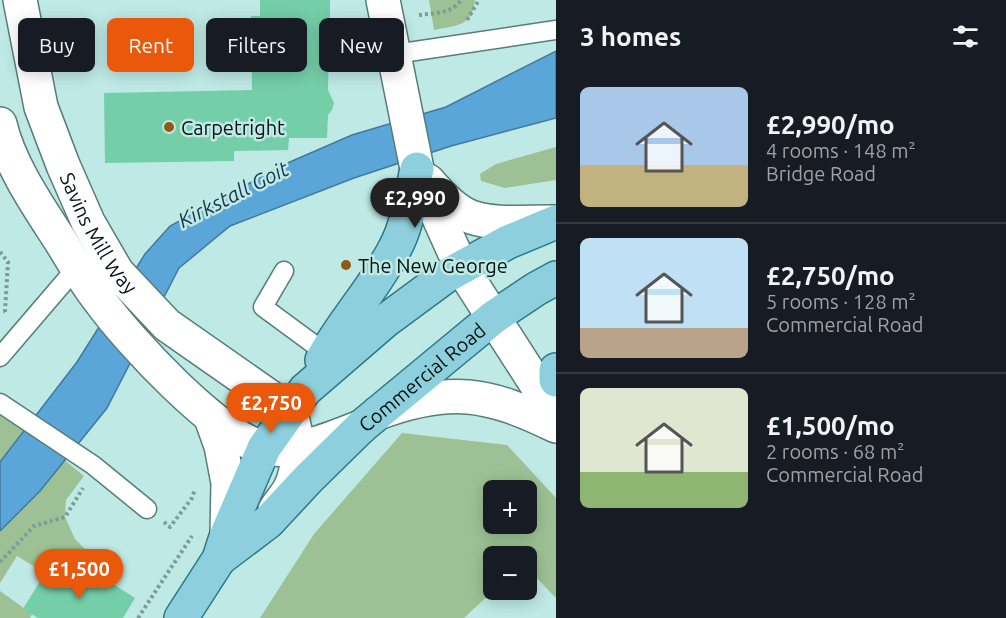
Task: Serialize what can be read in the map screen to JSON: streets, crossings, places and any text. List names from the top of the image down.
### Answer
{
  "streets": {
    "main road": ["Commercial Road"],
    "street": ["Savins Mill Way"]
  },
  "crossings": [
    ["Savins Mill Way", "Commercial Road"]
  ],
  "water": ["Kirkstall Goit"],
  "places": ["Carpetright", "The New George"],
  "page": {
    "heading": "3 homes",
    "chip": [
      "Buy",
      "Rent",
      "Filters",
      "New"
    ],
    "list": [
      {
        "name": "£2,990/mo",
        "note": "4 rooms · 148 m² · Bridge Road"
      },
      {
        "name": "£2,750/mo",
        "note": "5 rooms · 128 m² · Commercial Road"
      },
      {
        "name": "£1,500/mo",
        "note": "2 rooms · 68 m² · Commercial Road"
      }
    ],
    "price": ["£2,990", "£2,750", "£1,500"],
    "map_buttons": ["+", "−"]
  }
}
